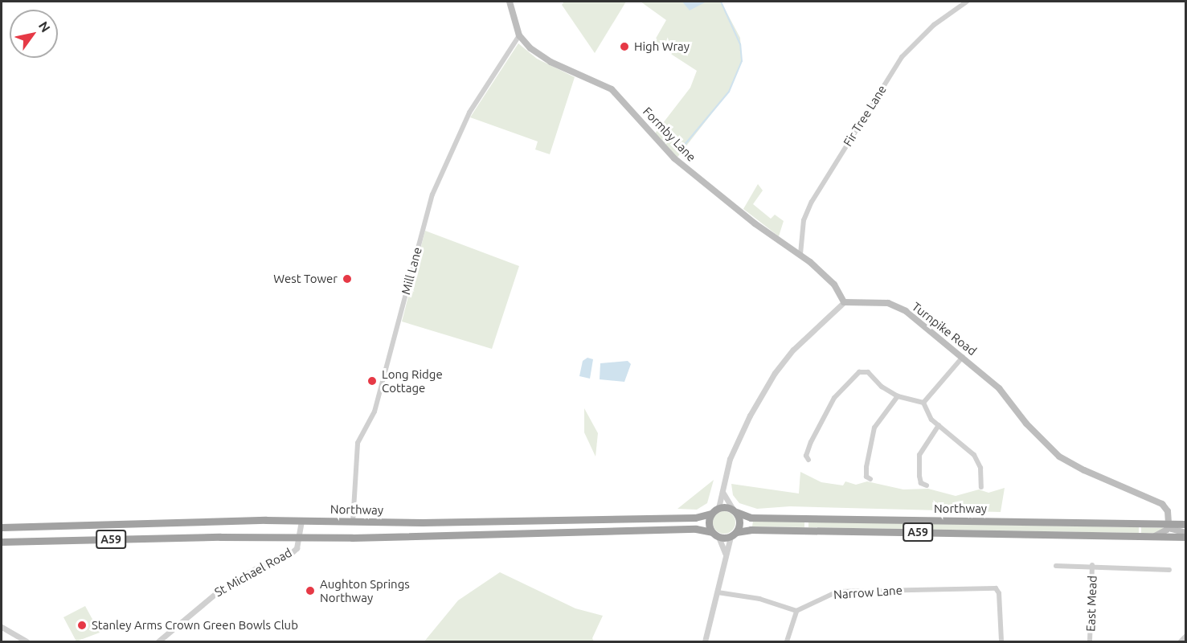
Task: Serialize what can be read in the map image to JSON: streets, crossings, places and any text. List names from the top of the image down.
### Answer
{
  "streets": {
    "highway": ["Northway", "A59"],
    "main road": ["Formby Lane", "Turnpike Road"],
    "street": [
      "Fir Tree Lane",
      "Mill Lane",
      "St Michael Road",
      "Narrow Lane",
      "East Mead"
    ]
  },
  "crossings": [
    ["Fir Tree Lane", "Formby Lane"],
    ["Formby Lane", "Mill Lane"],
    ["Formby Lane", "Turnpike Road"],
    ["Mill Lane", "Northway"],
    ["Turnpike Road", "Northway"],
    ["Northway", "A59"],
    ["A59", "St Michael Road"]
  ],
  "places": [
    "High Wray",
    "West Tower",
    "Long Ridge Cottage",
    "Aughton Springs Northway",
    "Stanley Arms Crown Green Bowls Club"
  ],
  "north": "top right"
}
